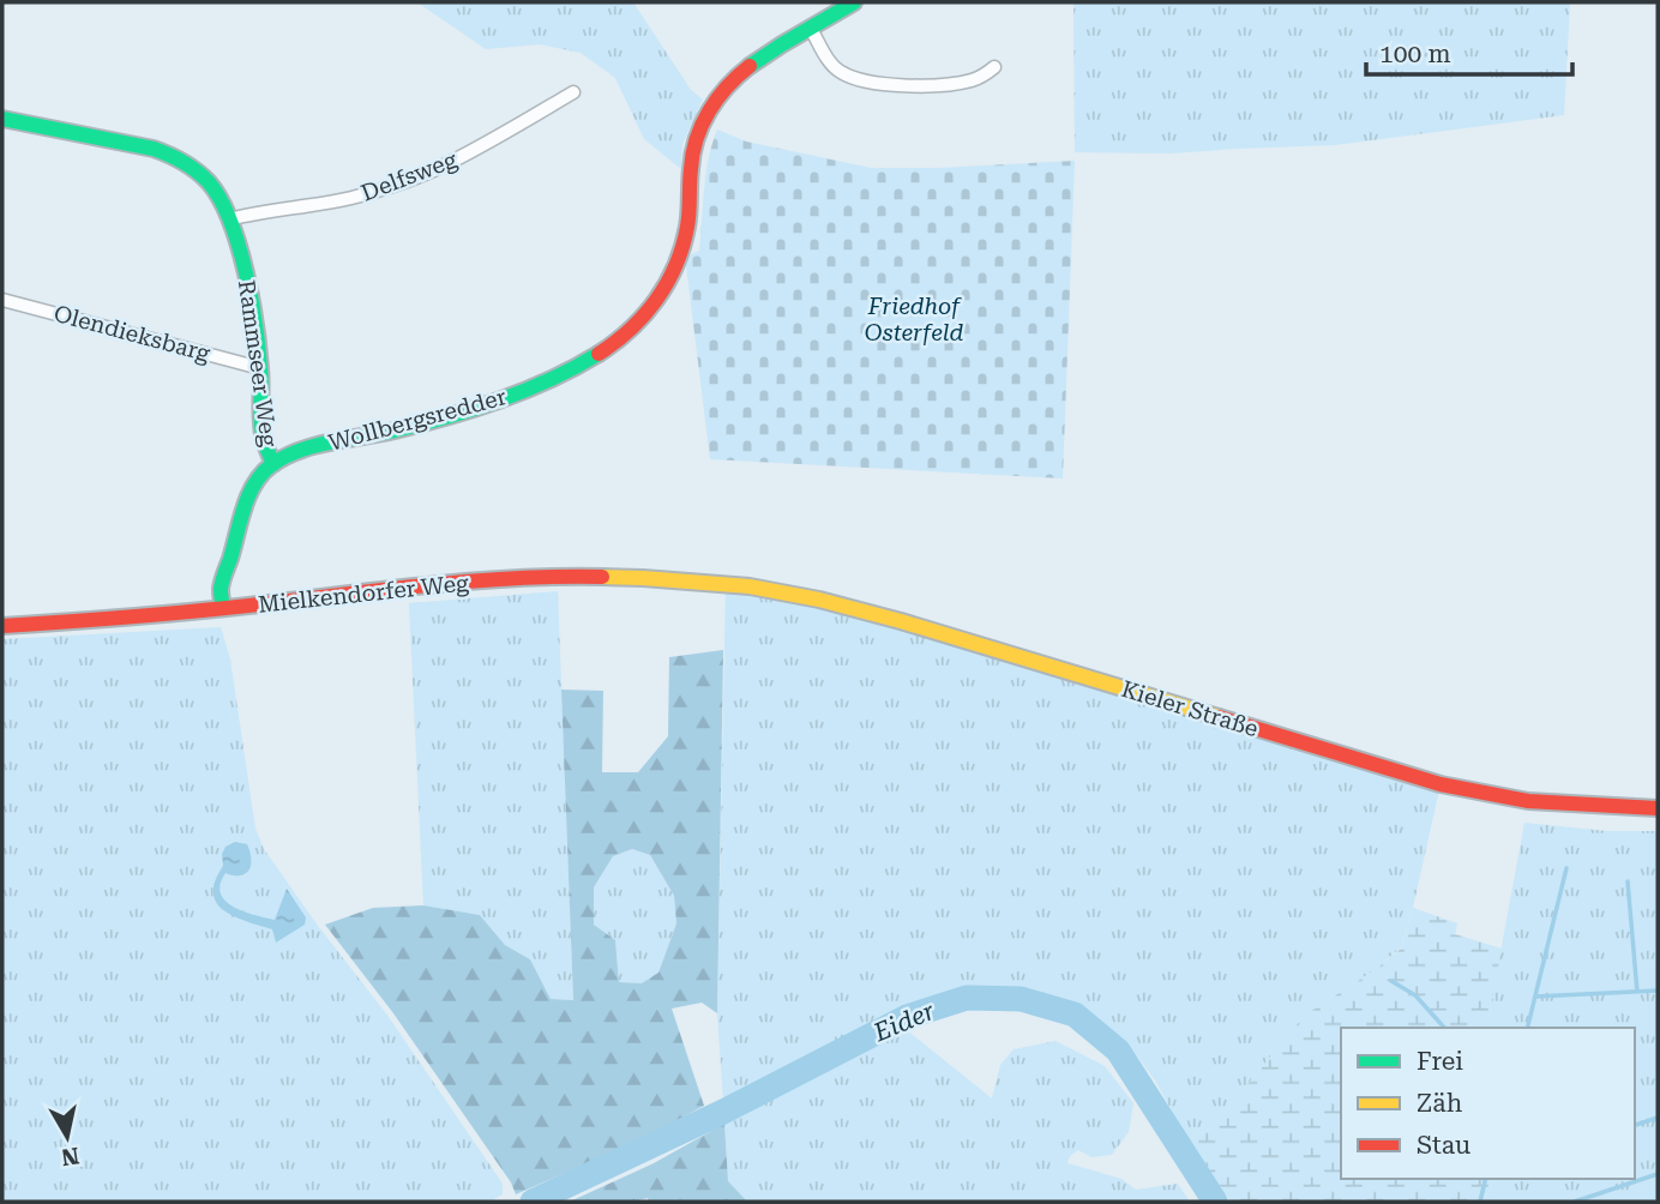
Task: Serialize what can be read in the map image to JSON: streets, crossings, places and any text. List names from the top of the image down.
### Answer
{
  "streets": {
    "street": [
      "Delfsweg",
      "Olendieksbarg",
      "Rammseer Weg",
      "Wollbergsredder",
      "Mielkendorfer Weg",
      "Kieler Straße"
    ]
  },
  "crossings": [
    ["Delfsweg", "Rammseer Weg"],
    ["Olendieksbarg", "Rammseer Weg"],
    ["Rammseer Weg", "Wollbergsredder"],
    ["Rammseer Weg", "Mielkendorfer Weg"],
    ["Mielkendorfer Weg", "Kieler Straße"]
  ],
  "water": ["Eider"],
  "parks": ["Friedhof Osterfeld"],
  "legend": ["Frei", "Zäh", "Stau"],
  "scale_bar": "100 m",
  "north": "bottom"
}
